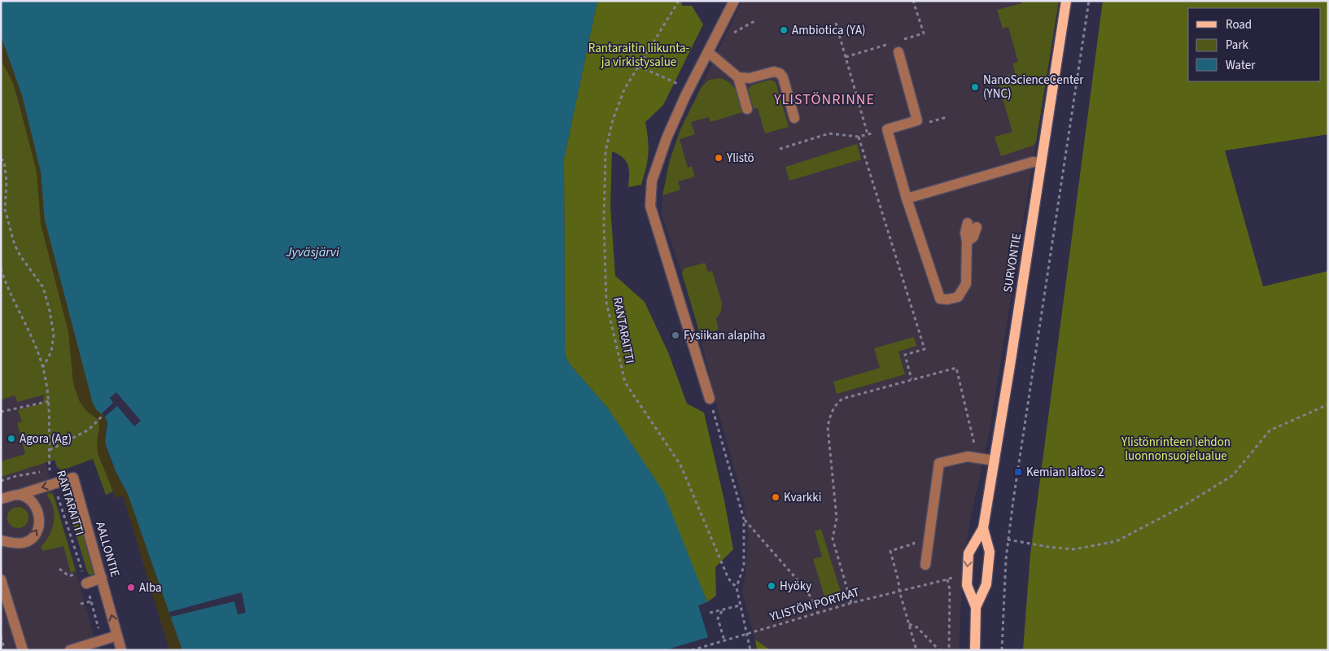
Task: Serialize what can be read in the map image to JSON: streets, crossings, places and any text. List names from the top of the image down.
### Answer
{
  "streets": {
    "main road": ["SURVONTIE"],
    "street": ["AALLONTIE"],
    "path": ["RANTARAITTI", "YLISTÖN PORTAAT"]
  },
  "crossings": [
    ["RANTARAITTI", "AALLONTIE"],
    ["RANTARAITTI", "YLISTÖN PORTAAT"]
  ],
  "districts": ["YLISTÖNRINNE"],
  "water": ["Jyväsjärvi"],
  "parks": ["Rantaraitin liikunta- ja virkistysalue", "Ylistönrinteen lehdon luonnonsuojelualue"],
  "places": {
    "other": [
      "Ambiotica (YA)",
      "NanoScienceCenter (YNC)",
      "Ylistö",
      "Fysiikan alapiha",
      "Agora (Ag)",
      "Kvarkki",
      "Hyöky",
      "Alba"
    ],
    "transit": ["Kemian laitos 2"]
  },
  "legend": ["Road", "Park", "Water"]
}
